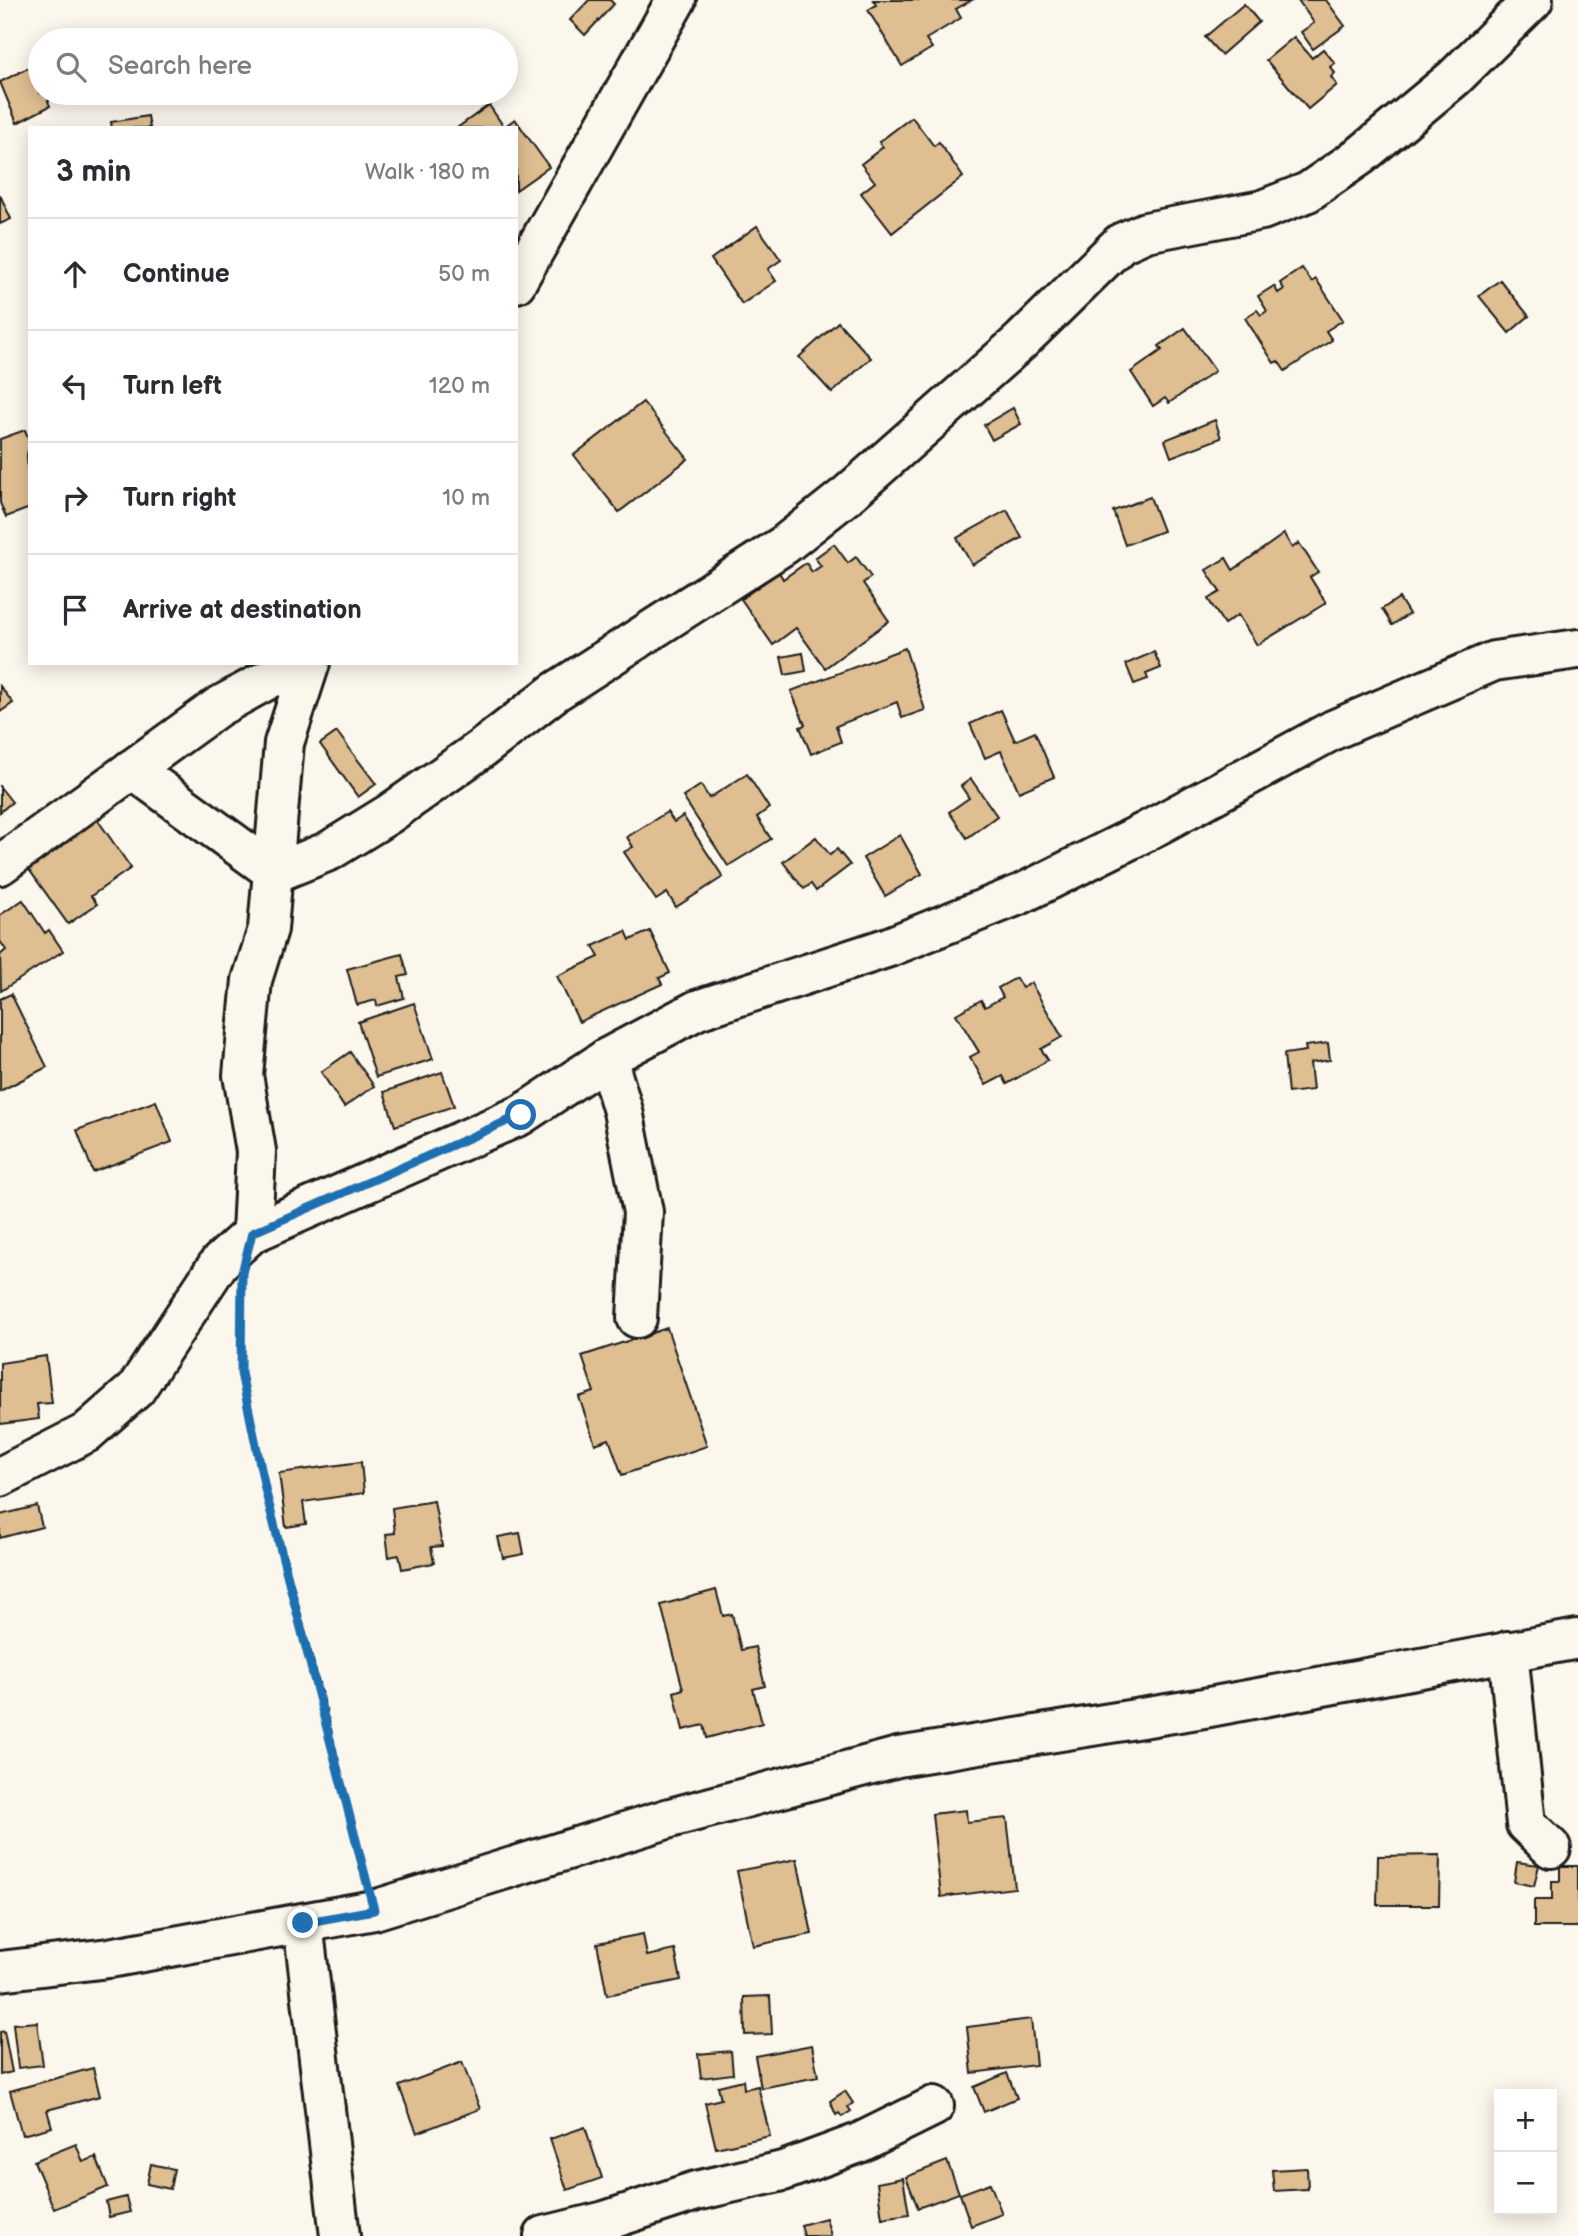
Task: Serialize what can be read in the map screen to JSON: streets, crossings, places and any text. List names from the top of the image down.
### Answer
{
  "page": {
    "search": "Search here",
    "heading": ["3 min", "Walk · 180 m"],
    "list": [
      ["Continue", "50 m"],
      ["Turn left", "120 m"],
      ["Turn right", "10 m"],
      "Arrive at destination"
    ],
    "map_buttons": ["+", "−"]
  }
}
